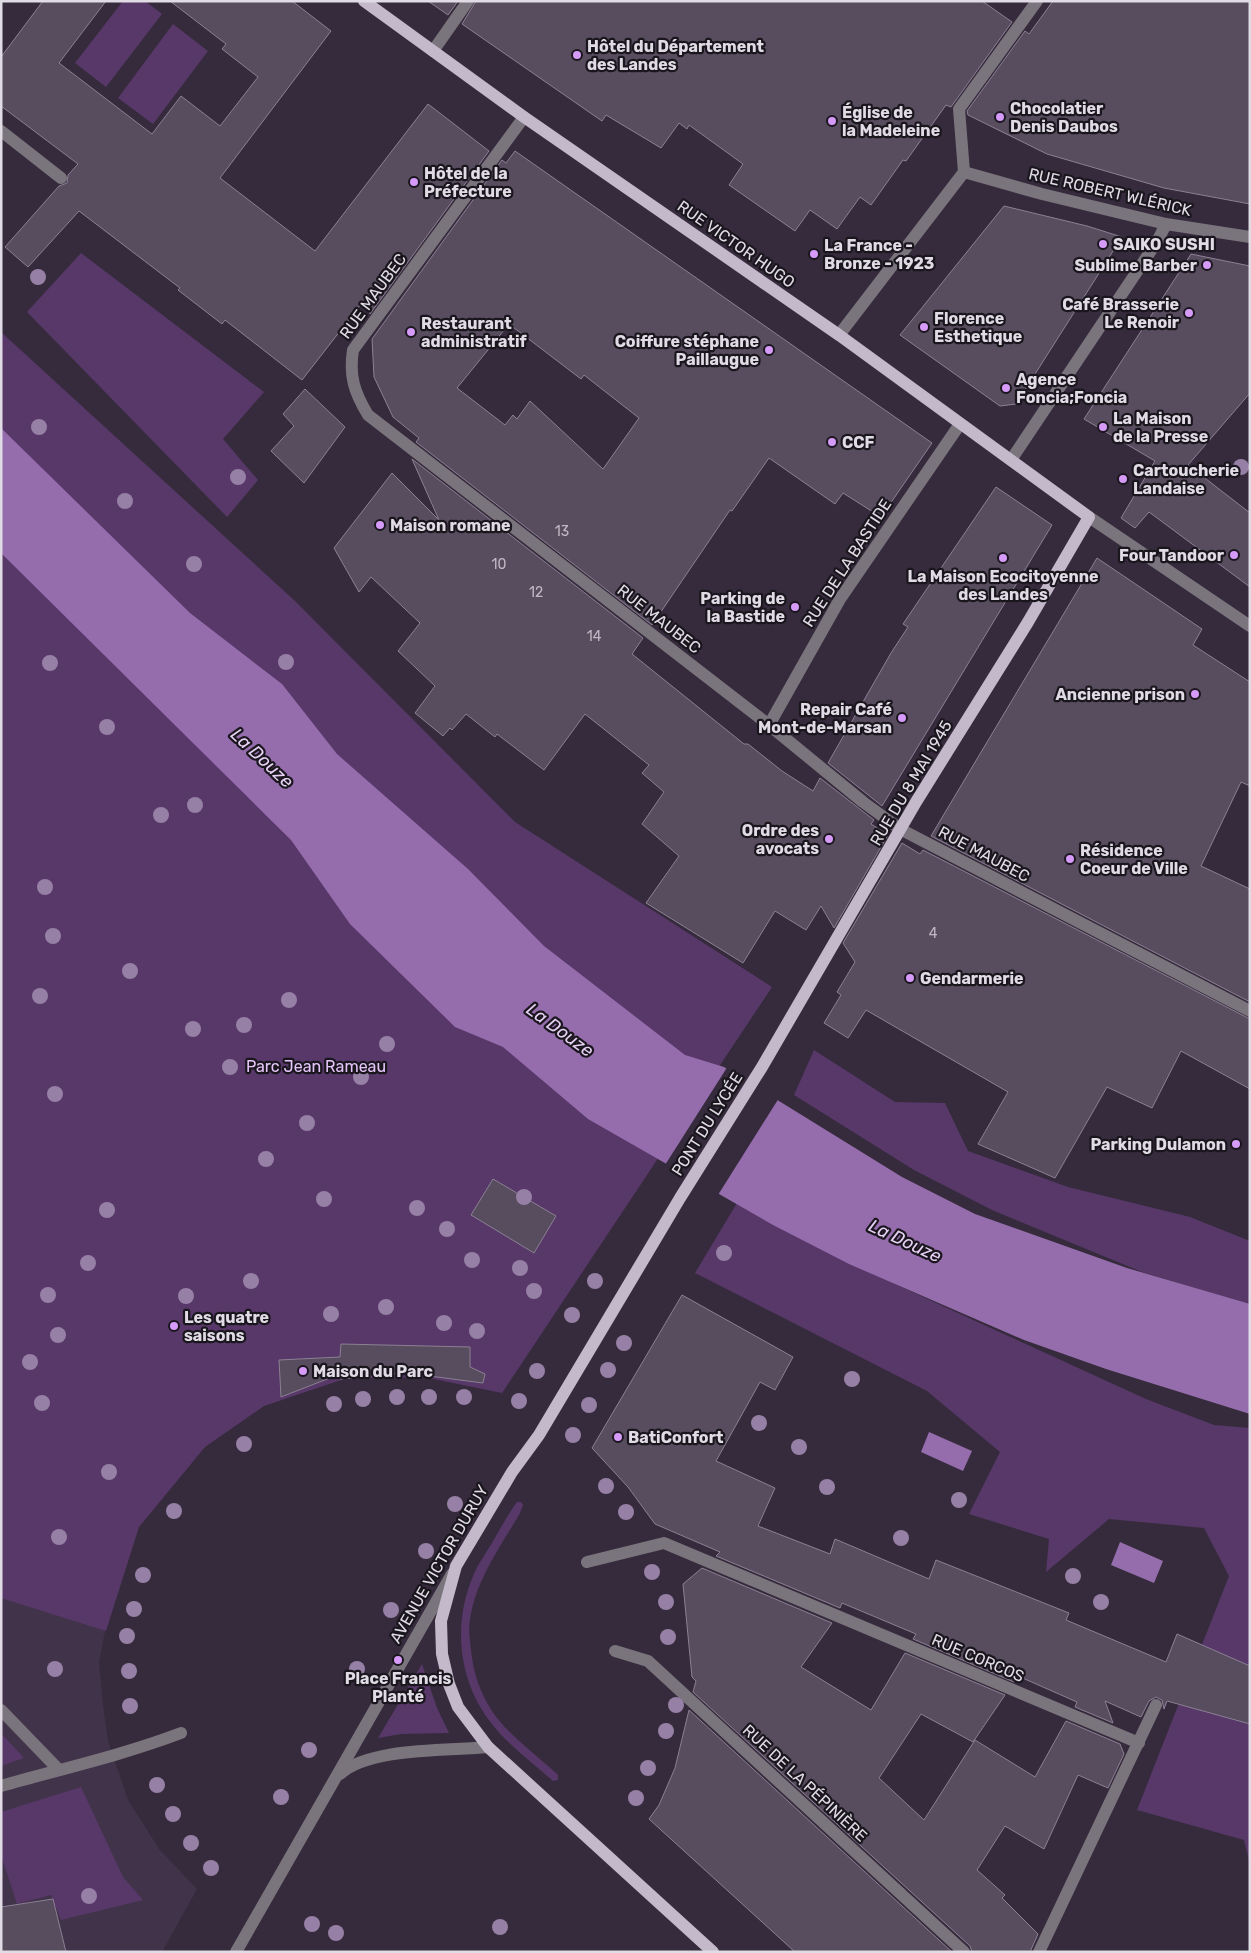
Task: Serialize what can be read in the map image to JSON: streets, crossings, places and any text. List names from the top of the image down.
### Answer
{
  "streets": {
    "main road": [
      "RUE VICTOR HUGO",
      "RUE DU 8 MAI 1945",
      "PONT DU LYCÉE",
      "AVENUE VICTOR DURUY"
    ],
    "street": [
      "RUE ROBERT WLÉRICK",
      "RUE MAUBEC",
      "RUE DE LA BASTIDE",
      "RUE CORCOS",
      "RUE DE LA PÉPINIÈRE"
    ]
  },
  "crossings": [
    ["RUE VICTOR HUGO", "RUE MAUBEC"],
    ["RUE VICTOR HUGO", "RUE DE LA BASTIDE"],
    ["RUE VICTOR HUGO", "RUE DU 8 MAI 1945"],
    ["RUE MAUBEC", "RUE DE LA BASTIDE"],
    ["RUE MAUBEC", "RUE DU 8 MAI 1945"],
    ["RUE DU 8 MAI 1945", "PONT DU LYCÉE"],
    ["PONT DU LYCÉE", "AVENUE VICTOR DURUY"]
  ],
  "water": ["La Douze"],
  "parks": ["Parc Jean Rameau"],
  "places": [
    "Hôtel du Département des Landes",
    "Chocolatier Denis Daubos",
    "Église de la Madeleine",
    "Hôtel de la Préfecture",
    "SAIKO SUSHI",
    "La France - Bronze - 1923",
    "Sublime Barber",
    "Café Brasserie Le Renoir",
    "Florence Esthetique",
    "Restaurant administratif",
    "Coiffure stéphane Paillaugue",
    "Agence Foncia;Foncia",
    "La Maison de la Presse",
    "CCF",
    "Cartoucherie Landaise",
    "Maison romane",
    "Four Tandoor",
    "La Maison Ecocitoyenne des Landes",
    "Parking de la Bastide",
    "Ancienne prison",
    "Repair Café Mont-de-Marsan",
    "Ordre des avocats",
    "Résidence Coeur de Ville",
    "Gendarmerie",
    "Parking Dulamon",
    "Les quatre saisons",
    "Maison du Parc",
    "BatiConfort",
    "Place Francis Planté"
  ],
  "house_numbers": [
    "13",
    "10",
    "12",
    "14",
    "4"
  ]
}
